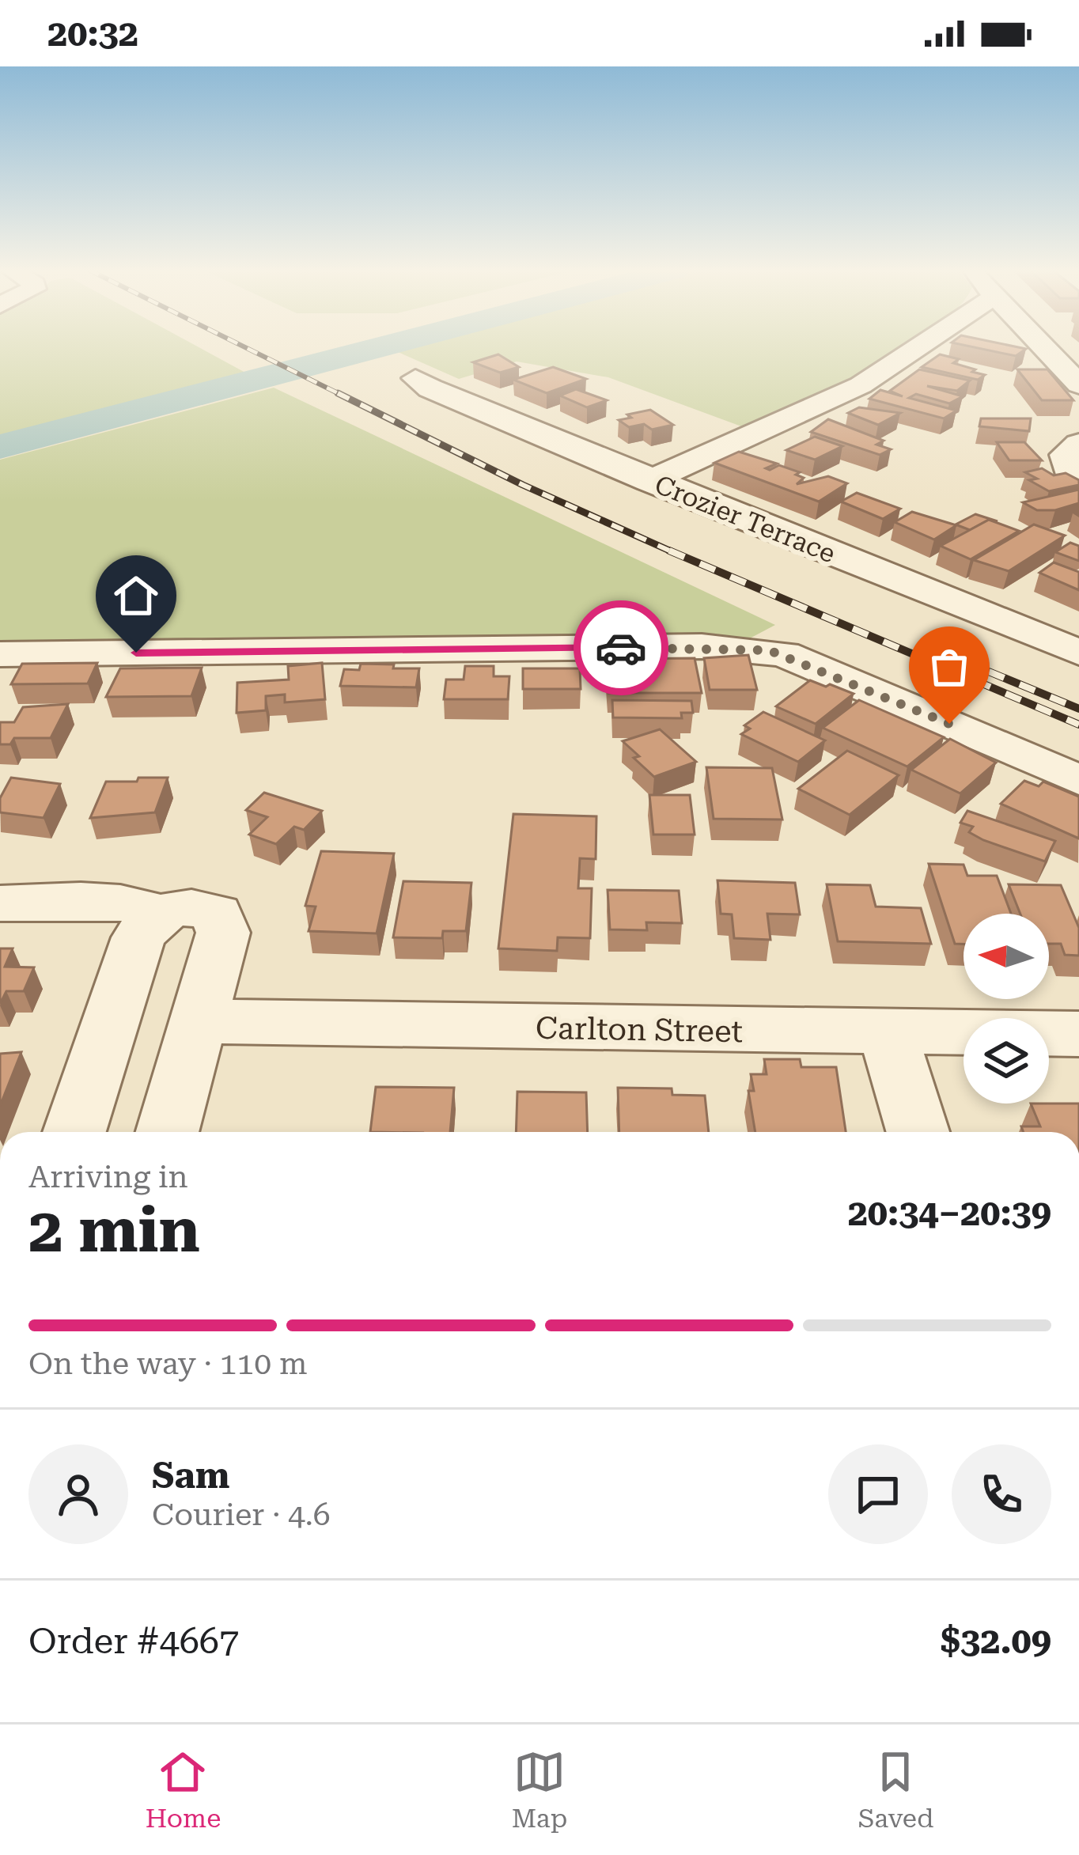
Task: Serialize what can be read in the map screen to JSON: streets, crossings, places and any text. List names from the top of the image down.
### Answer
{
  "streets": {
    "street": ["Crozier Terrace", "Carlton Street"]
  },
  "north": "left",
  "page": {
    "status": "20:32",
    "heading": ["2 min", "Arriving in", "20:34–20:39"],
    "panel": [
      "Sam",
      "Courier · 4.6",
      "Order #4667",
      "$32.09"
    ],
    "bar": "On the way · 110 m",
    "tabs": ["Home", "Map", "Saved"]
  }
}
